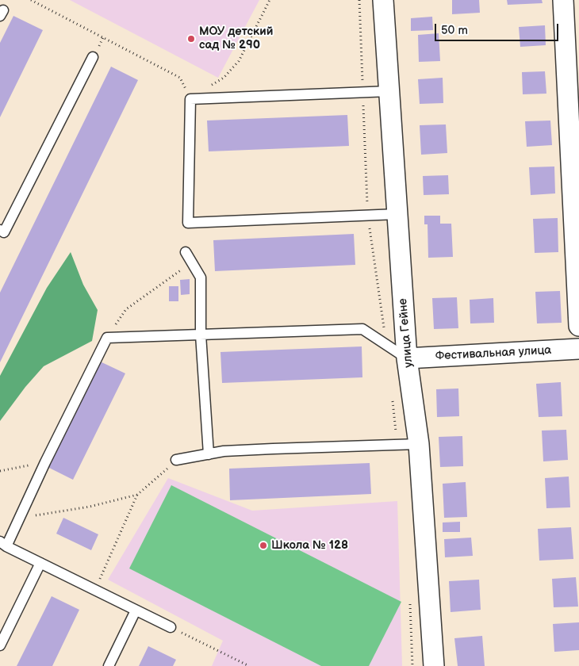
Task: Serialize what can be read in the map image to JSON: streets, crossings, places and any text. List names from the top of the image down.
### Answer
{
  "streets": {
    "street": ["улица Гейне", "Фестивальная улица"]
  },
  "crossings": [
    ["улица Гейне", "Фестивальная улица"]
  ],
  "places": ["МОУ детский сад № 290", "Школа № 128"],
  "scale_bar": "50 m"
}
